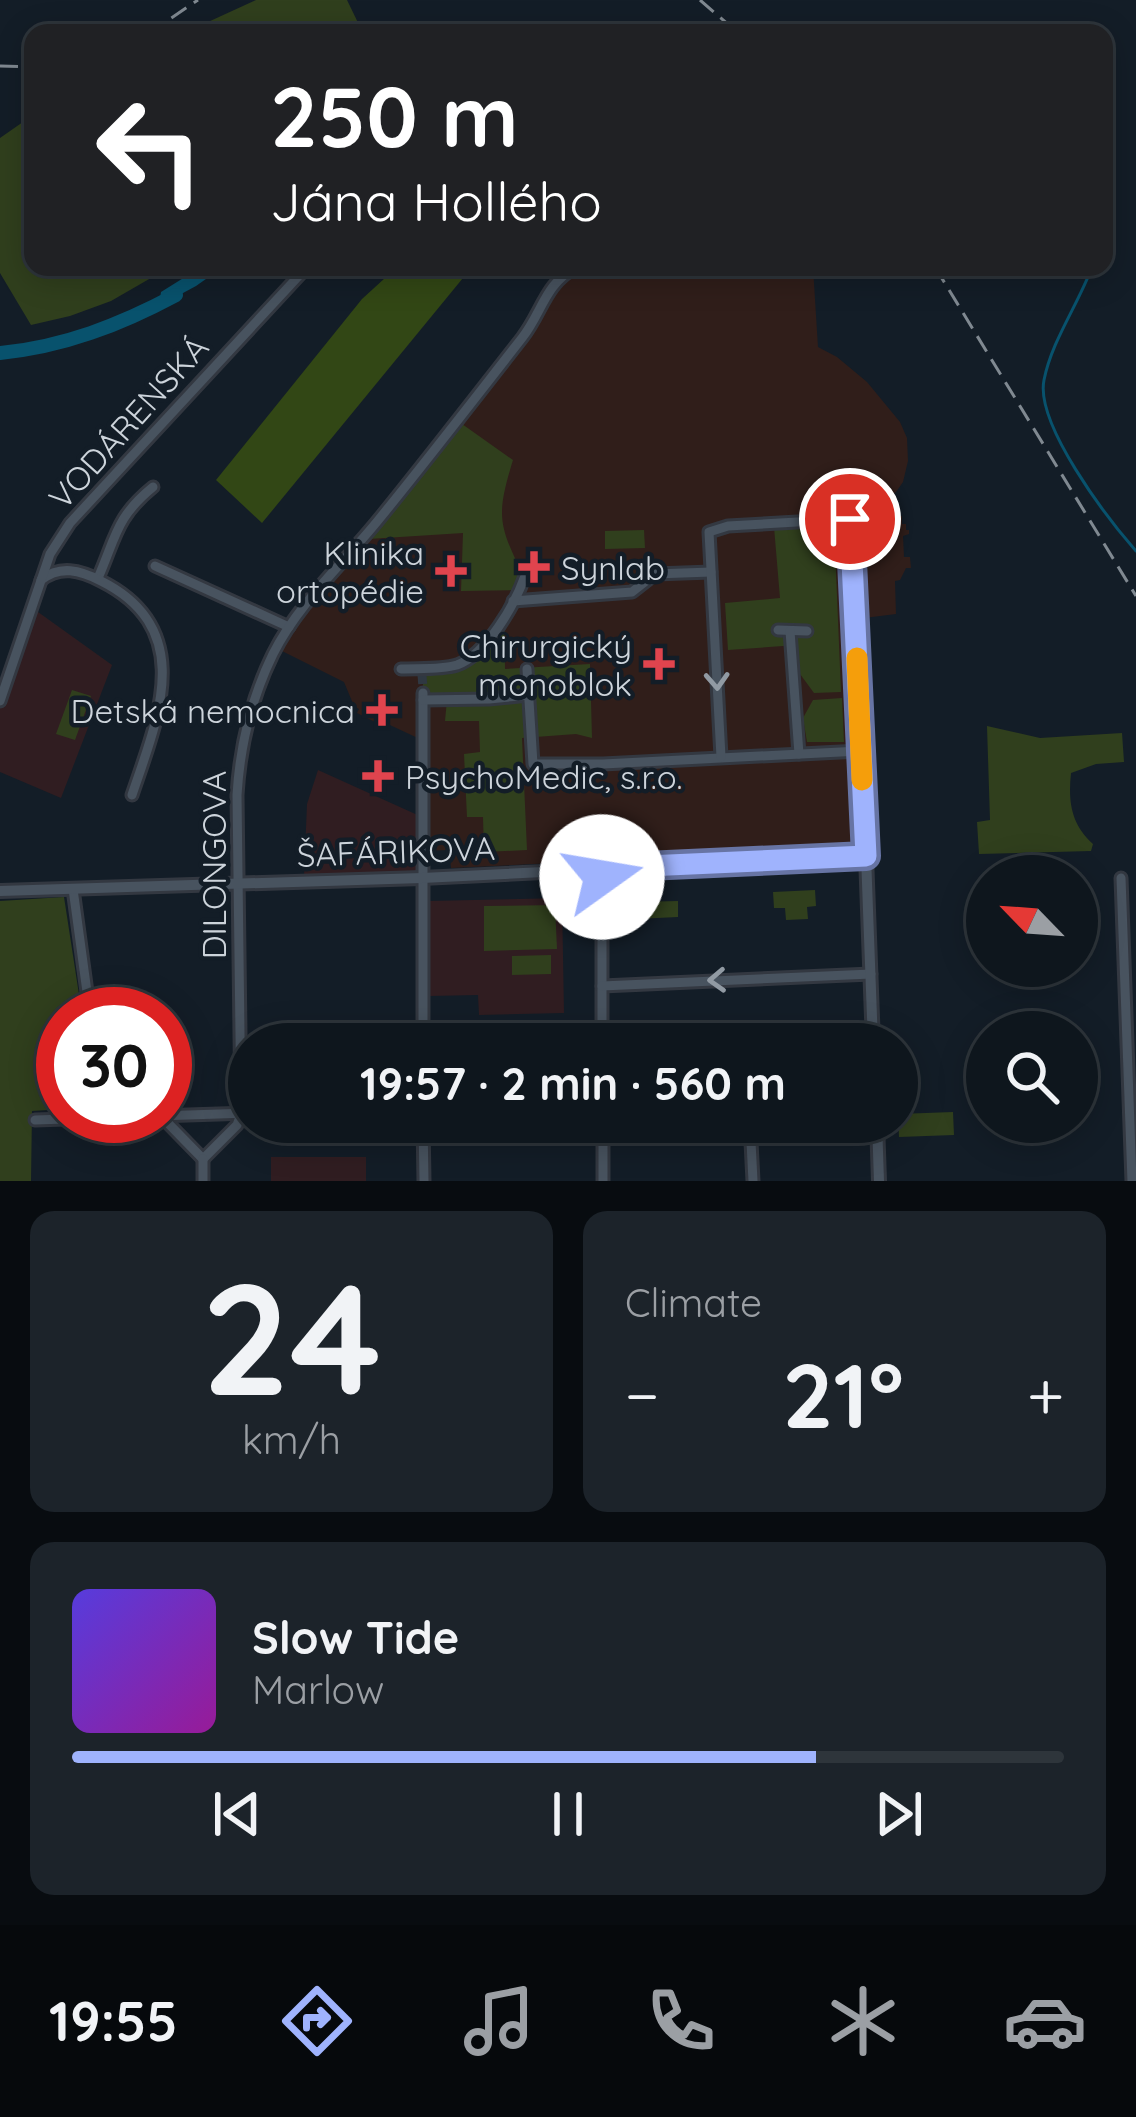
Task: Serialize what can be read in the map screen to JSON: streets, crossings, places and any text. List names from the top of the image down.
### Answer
{
  "streets": {
    "street": ["VODÁRENSKÁ", "ŠAFÁRIKOVA", "DILONGOVA"]
  },
  "crossings": [
    ["ŠAFÁRIKOVA", "DILONGOVA"]
  ],
  "places": {
    "health": [
      "Synlab",
      "Klinika ortopédie",
      "Chirurgický monoblok",
      "Detská nemocnica",
      "PsychoMedic, s.r.o."
    ]
  },
  "north": "top left",
  "page": {
    "turn": ["250 m", "Jána Hollého"],
    "limit": "30",
    "trip": "19:57 · 2 min · 560 m",
    "tile": [
      ["24", "km/h"],
      "Climate"
    ],
    "heat": ["−", "21°", "+"],
    "song": ["Slow Tide", "Marlow"],
    "tabs": "19:55"
  }
}
